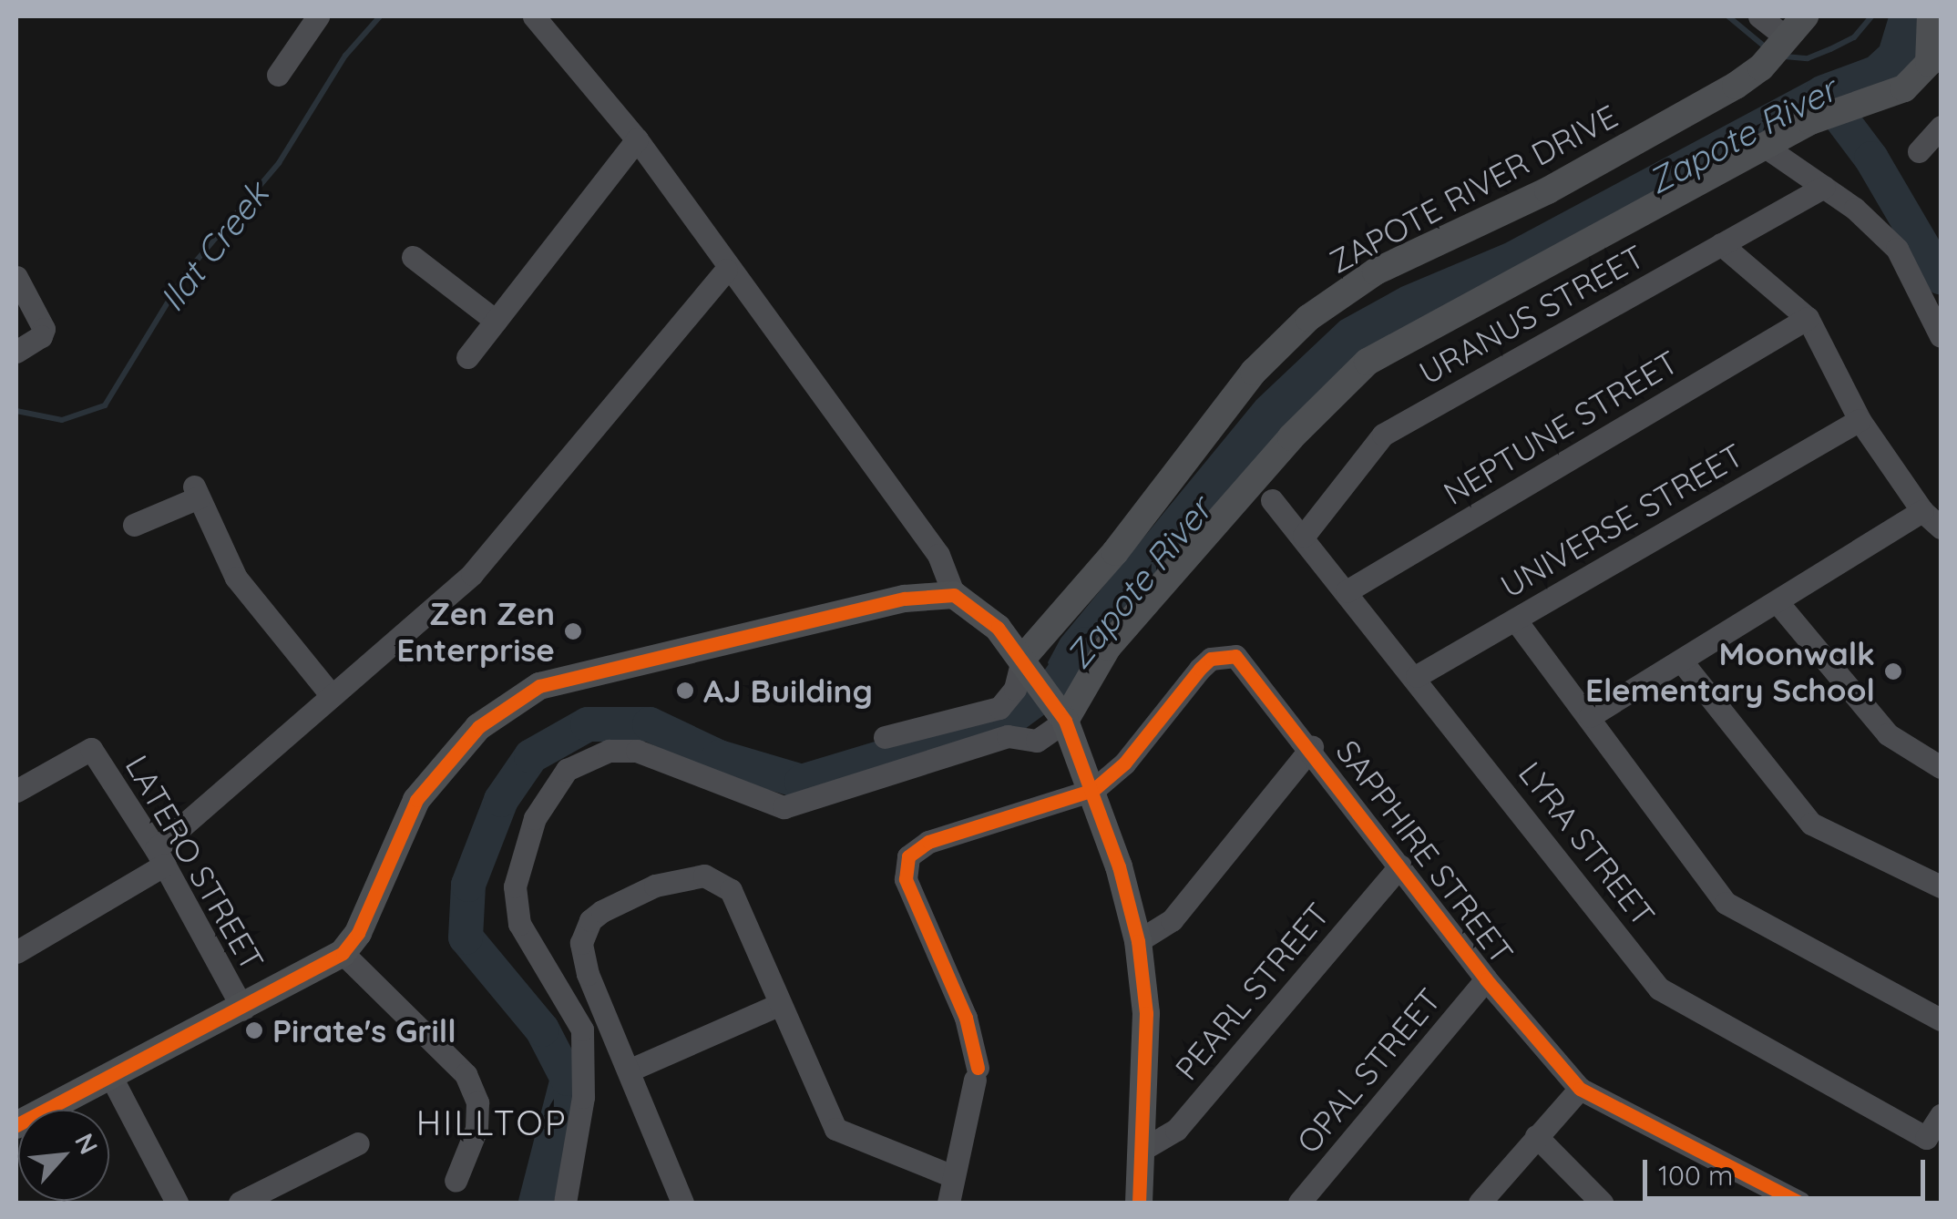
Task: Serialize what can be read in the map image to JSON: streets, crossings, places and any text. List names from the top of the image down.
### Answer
{
  "streets": {
    "main road": ["ZAPOTE RIVER DRIVE"],
    "street": [
      "URANUS STREET",
      "NEPTUNE STREET",
      "UNIVERSE STREET",
      "LYRA STREET",
      "SAPPHIRE STREET",
      "LATERO STREET",
      "PEARL STREET",
      "OPAL STREET"
    ]
  },
  "crossings": [
    ["URANUS STREET", "LYRA STREET"],
    ["NEPTUNE STREET", "LYRA STREET"],
    ["UNIVERSE STREET", "LYRA STREET"],
    ["SAPPHIRE STREET", "PEARL STREET"],
    ["SAPPHIRE STREET", "OPAL STREET"]
  ],
  "districts": ["HILLTOP"],
  "water": ["Zapote River", "Ilat Creek"],
  "places": [
    "Zen Zen Enterprise",
    "Moonwalk Elementary School",
    "AJ Building",
    "Pirate's Grill"
  ],
  "scale_bar": "100 m",
  "north": "top right"
}
